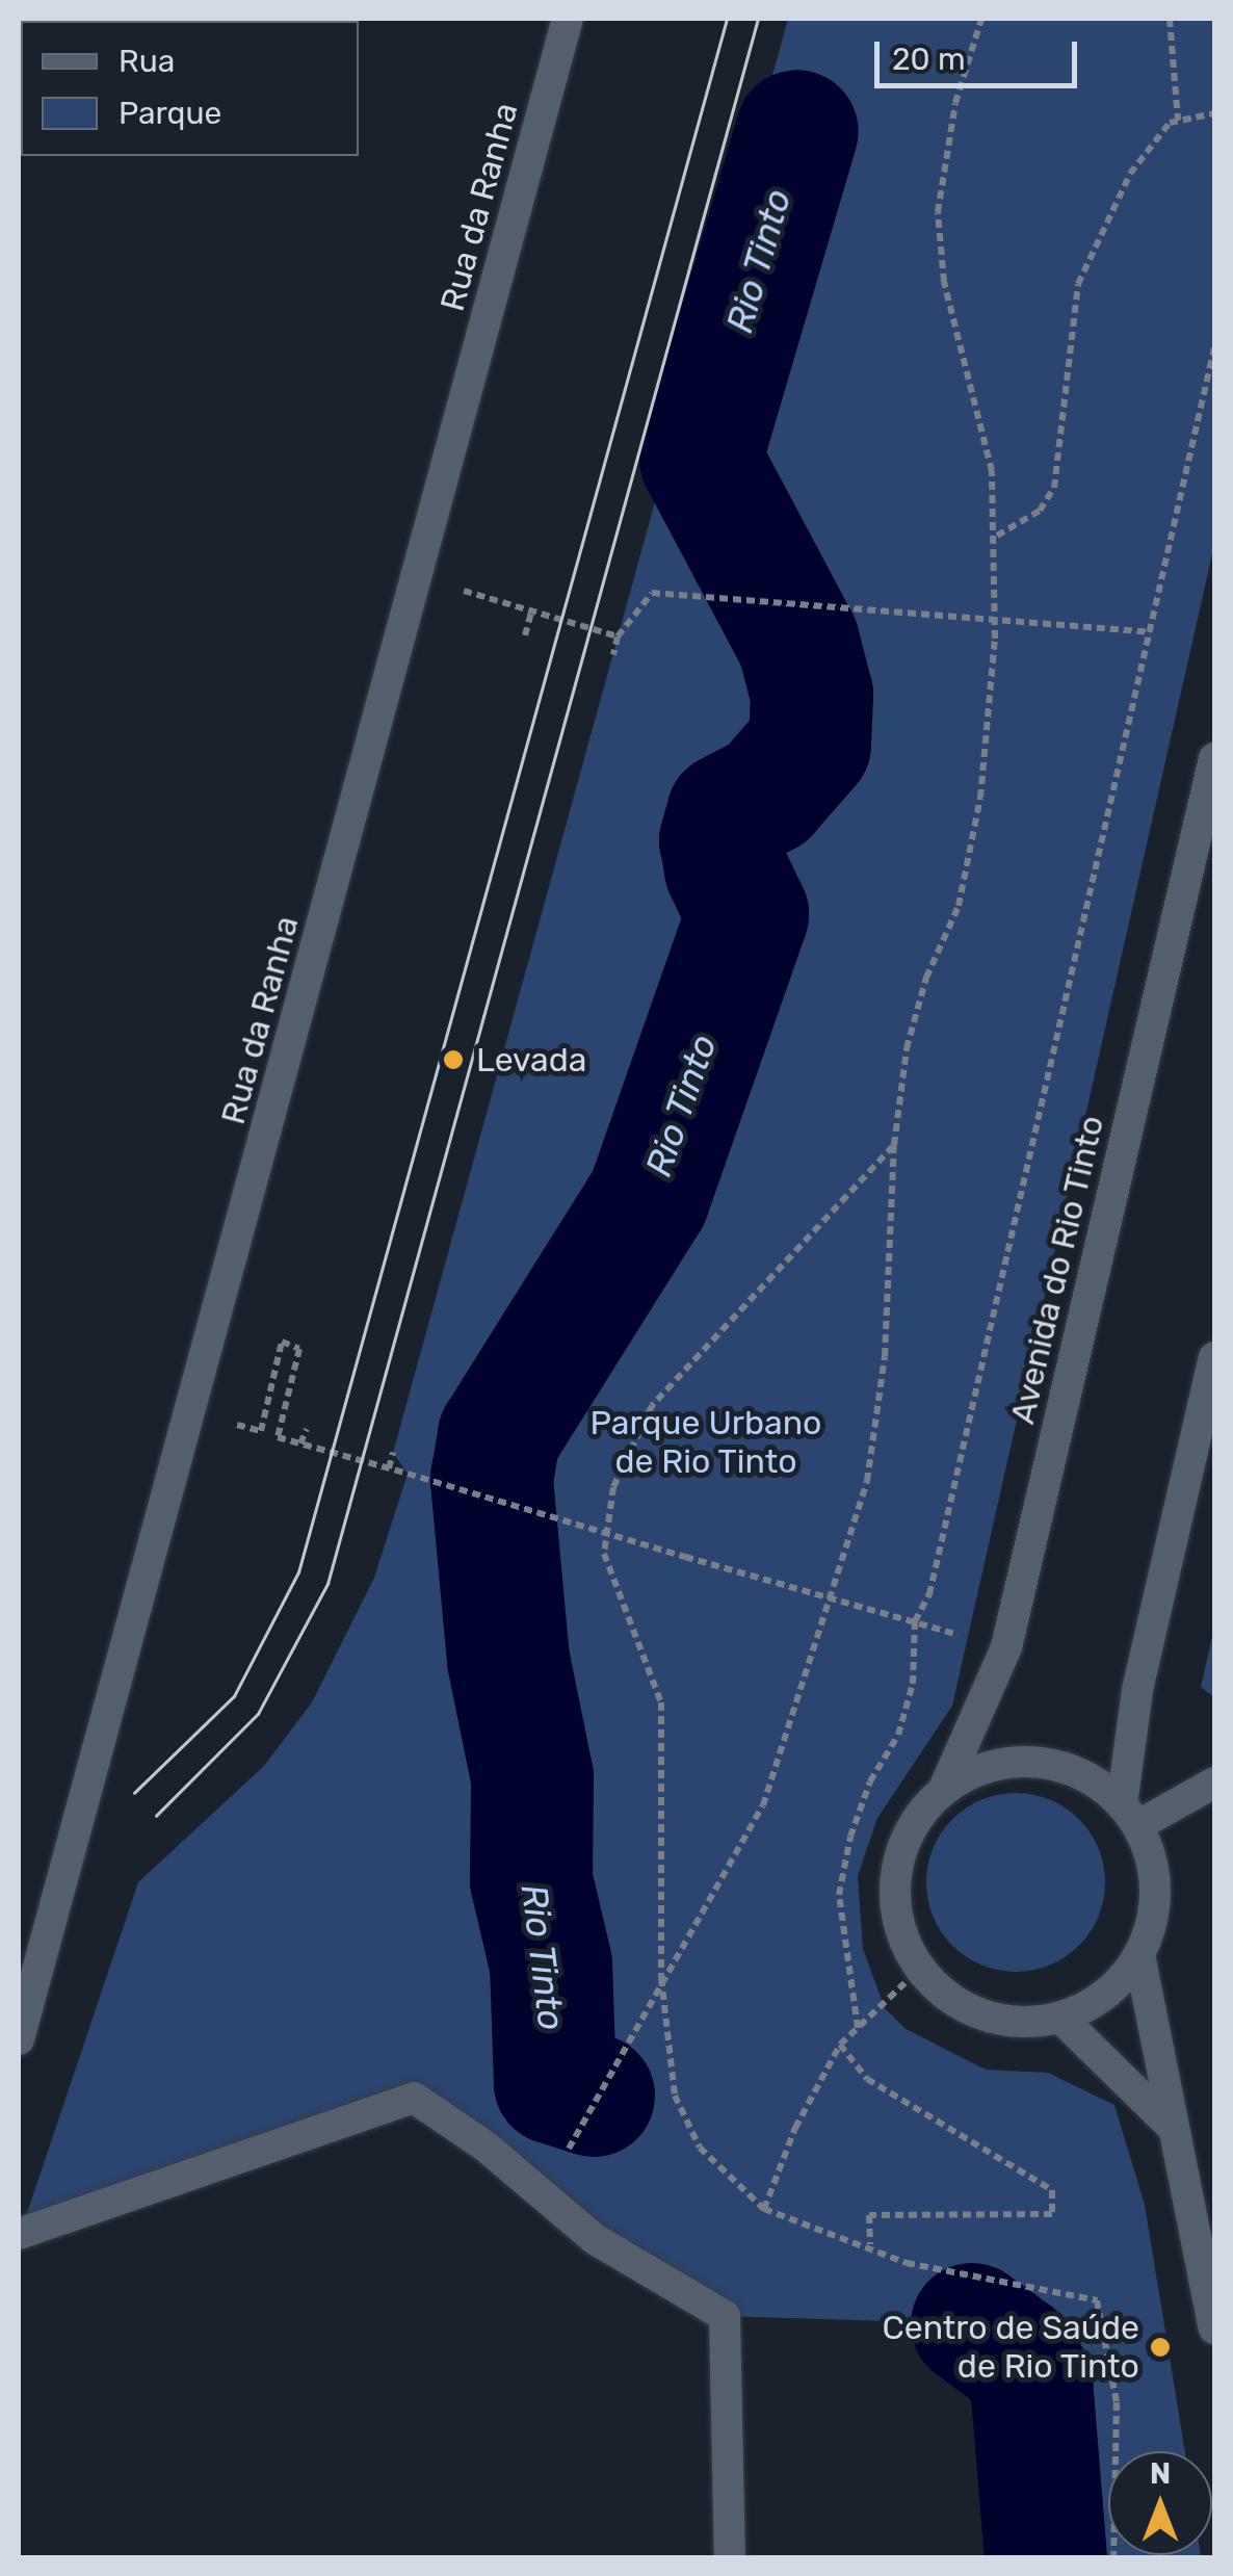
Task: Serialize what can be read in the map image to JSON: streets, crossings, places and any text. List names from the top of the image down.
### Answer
{
  "streets": {
    "street": ["Rua da Ranha", "Avenida do Rio Tinto"]
  },
  "water": ["Rio Tinto"],
  "parks": ["Parque Urbano de Rio Tinto"],
  "places": ["Levada", "Centro de Saúde de Rio Tinto"],
  "legend": ["Rua", "Parque"],
  "scale_bar": "20 m",
  "north": "top"
}
